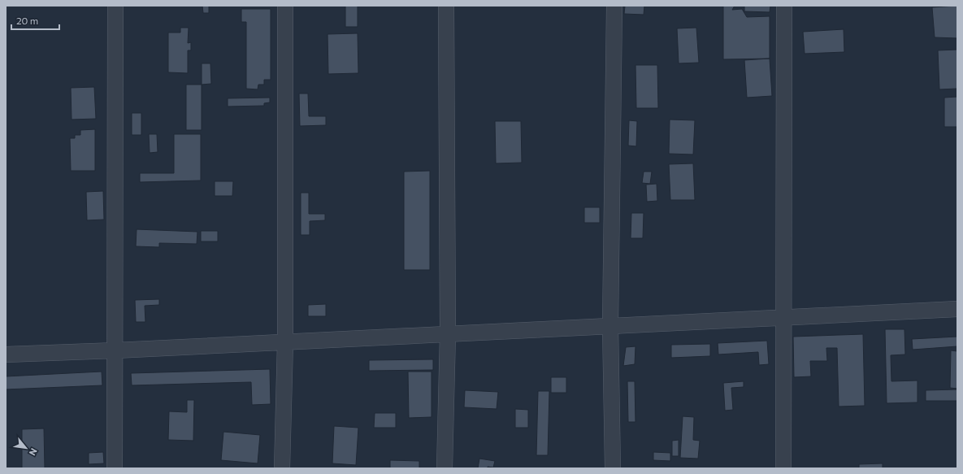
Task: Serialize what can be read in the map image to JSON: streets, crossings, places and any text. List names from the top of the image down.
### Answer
{
  "scale_bar": "20 m",
  "north": "bottom right"
}
